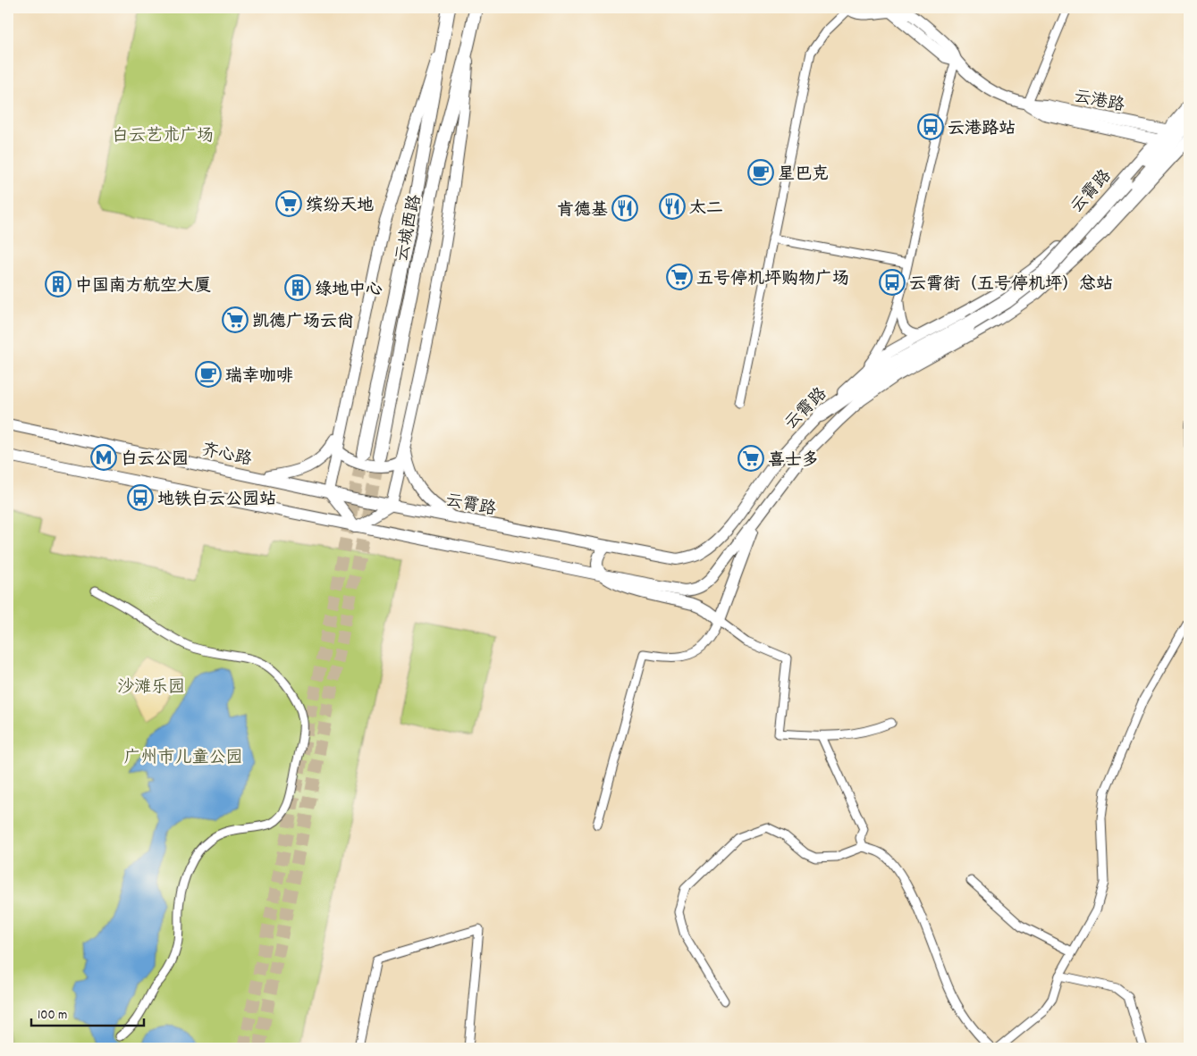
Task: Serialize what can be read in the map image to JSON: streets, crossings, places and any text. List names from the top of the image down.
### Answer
{
  "streets": {
    "main road": [
      "云港路",
      "云霄路",
      "云城西路",
      "齐心路"
    ]
  },
  "crossings": [
    ["云港路", "云霄路"],
    ["云霄路", "齐心路"]
  ],
  "parks": ["白云艺术广场", "沙滩乐园", "广州市儿童公园"],
  "places": {
    "bus stop": ["云港路站", "云霄街（五号停机坪）总站", "地铁白云公园站"],
    "cafe": ["星巴克", "瑞幸咖啡"],
    "supermarket": [
      "缤纷天地",
      "五号停机坪购物广场",
      "凯德广场云尚",
      "喜士多"
    ],
    "restaurant": ["太二", "肯德基"],
    "building": ["中国南方航空大厦", "绿地中心"],
    "metro station": ["白云公园"]
  },
  "scale_bar": "100 m"
}
